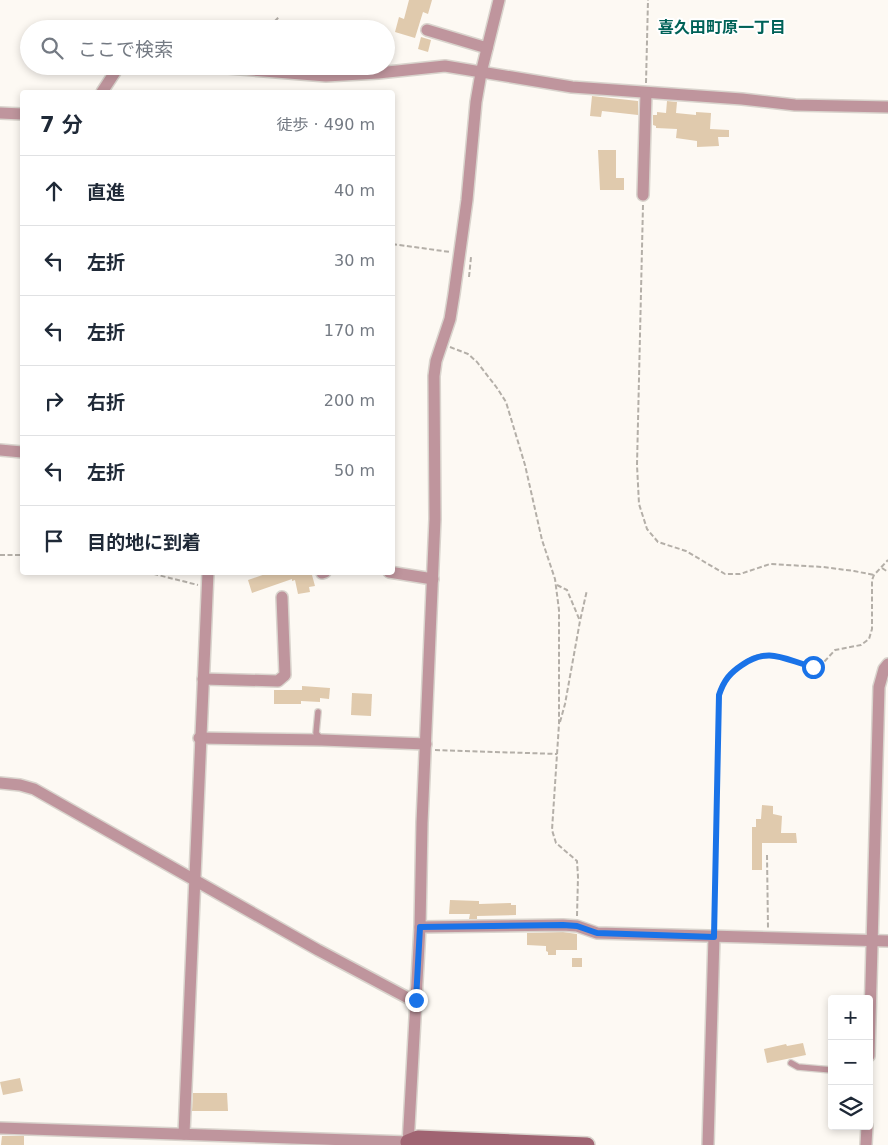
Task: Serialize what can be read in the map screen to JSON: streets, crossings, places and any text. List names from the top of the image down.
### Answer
{
  "districts": ["喜久田町原一丁目"],
  "page": {
    "search": "ここで検索",
    "heading": ["7 分", "徒歩 · 490 m"],
    "list": [
      ["直進", "40 m"],
      ["左折", "30 m"],
      ["左折", "170 m"],
      ["右折", "200 m"],
      ["左折", "50 m"],
      "目的地に到着"
    ],
    "map_buttons": ["+", "−"]
  }
}
